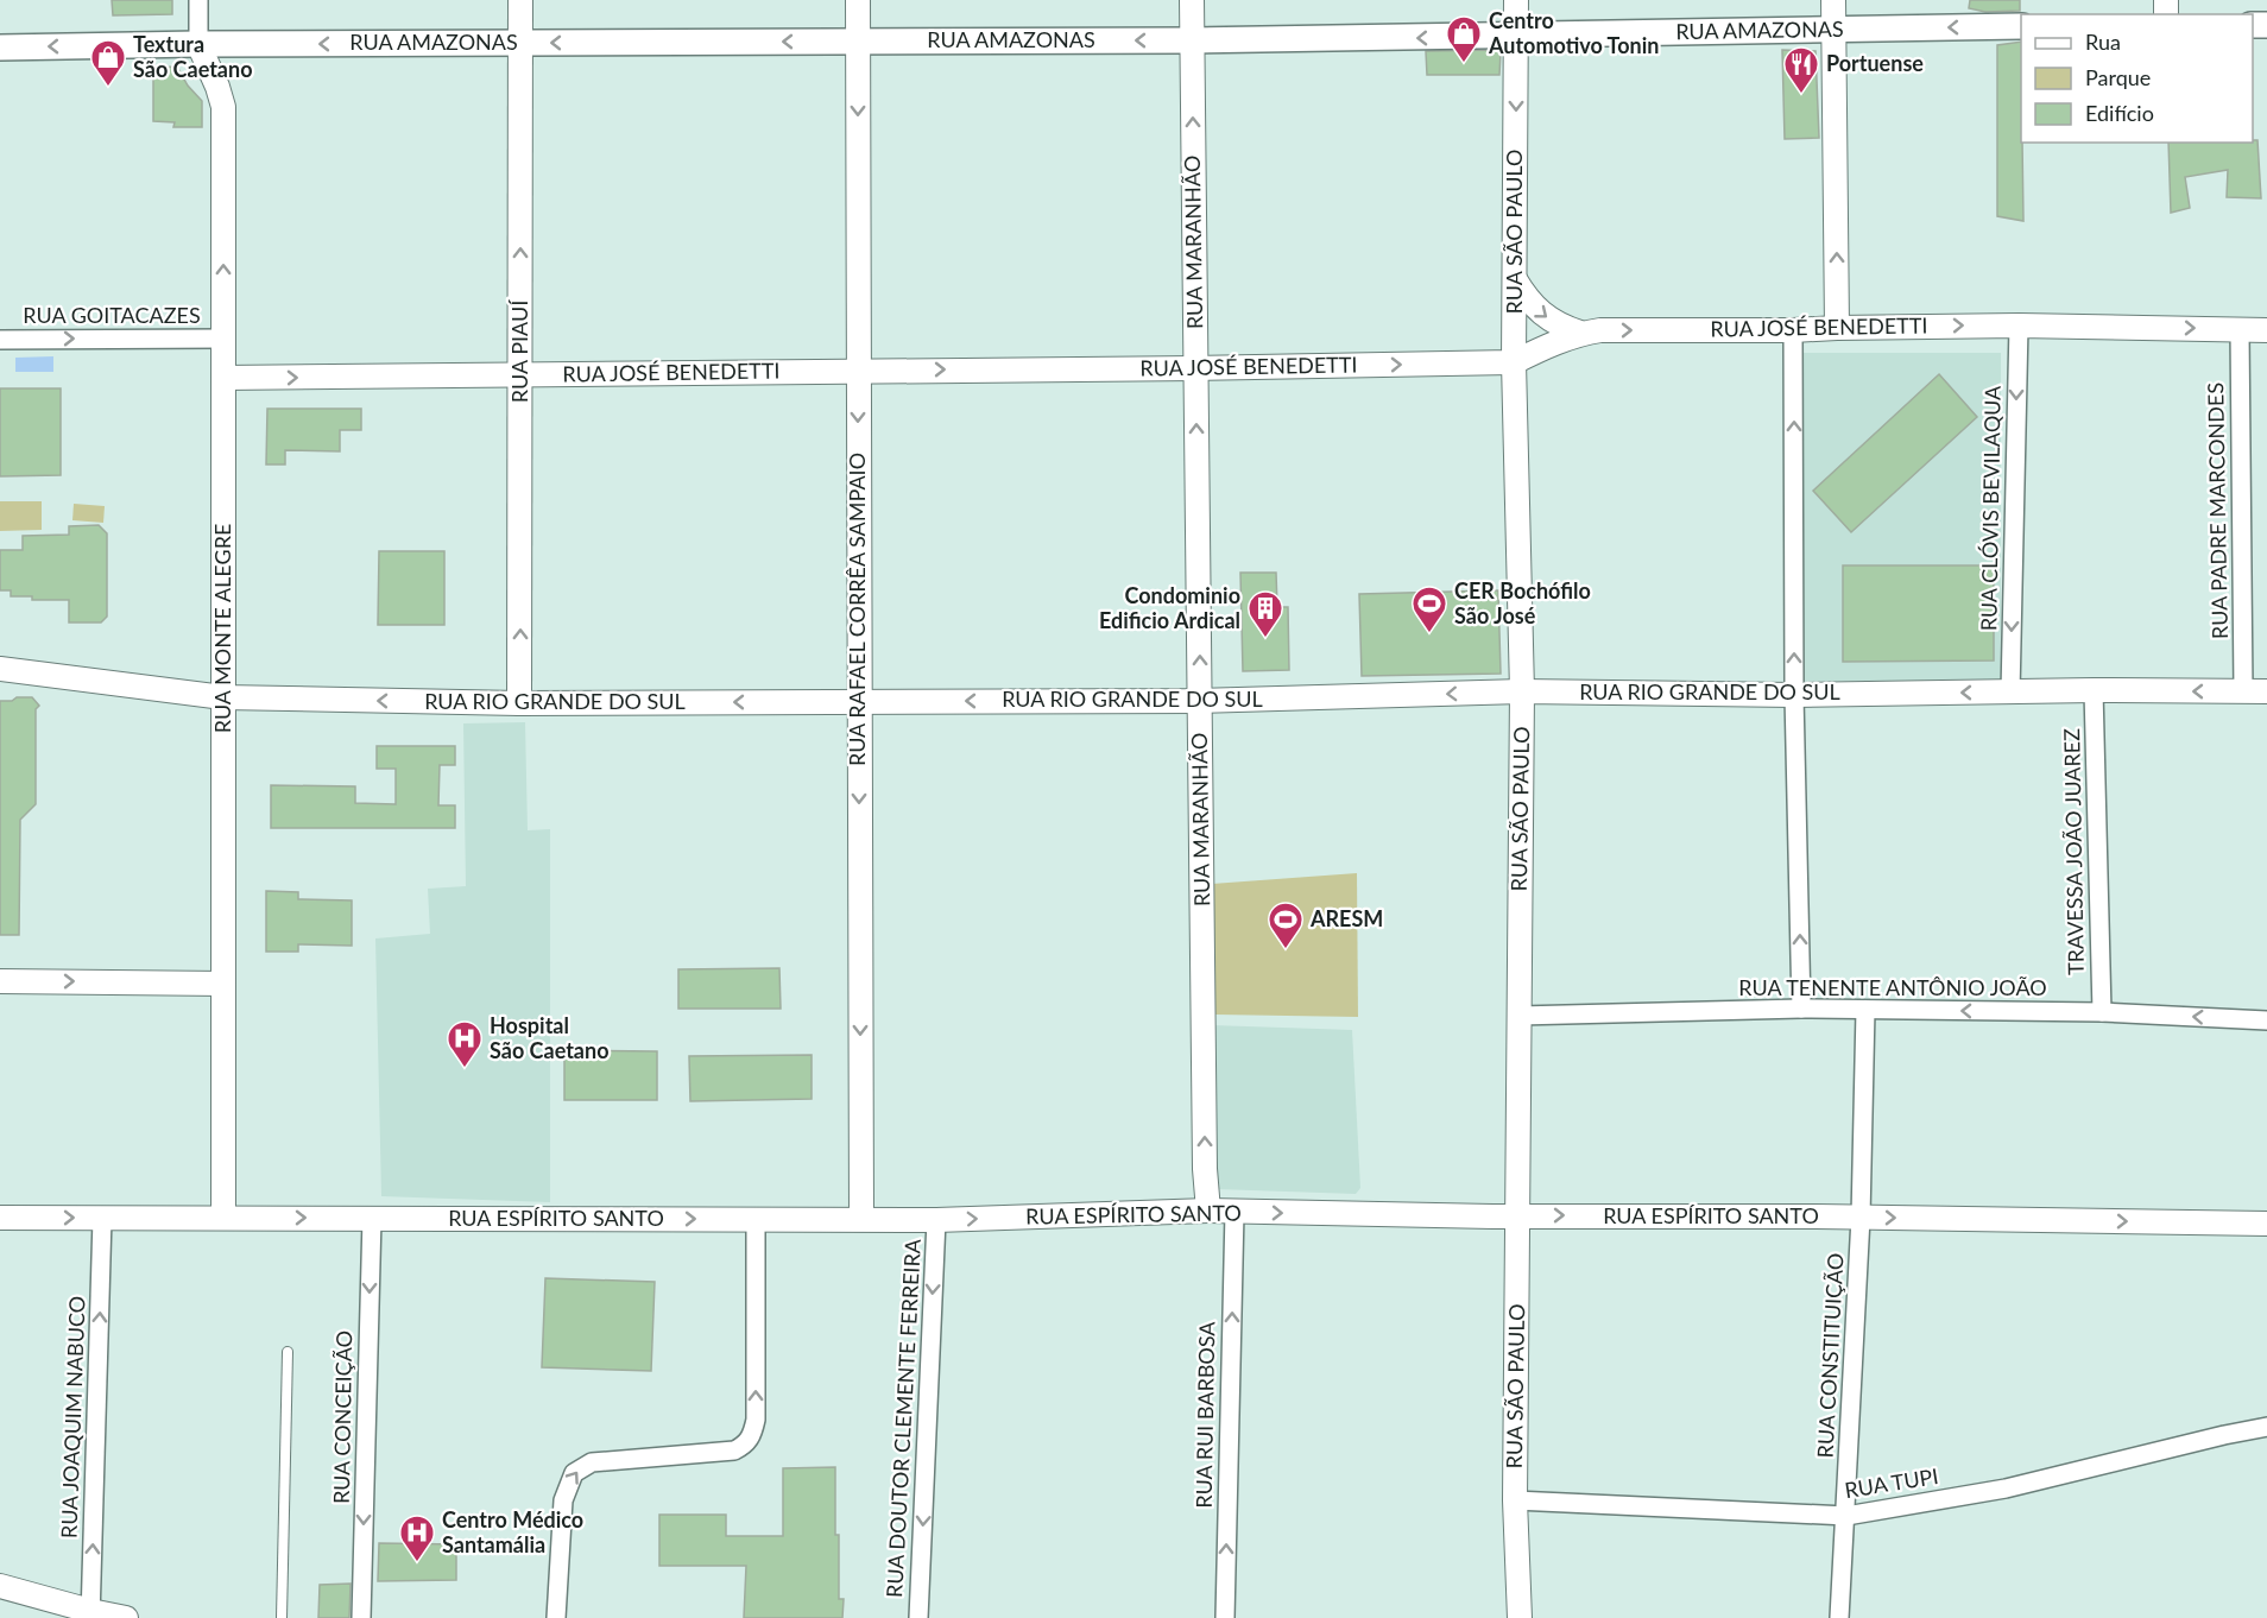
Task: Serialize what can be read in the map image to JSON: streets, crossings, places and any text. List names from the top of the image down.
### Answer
{
  "streets": {
    "main road": ["RUA AMAZONAS"],
    "street": [
      "RUA SÃO PAULO",
      "RUA MARANHÃO",
      "RUA GOITACAZES",
      "RUA JOSÉ BENEDETTI",
      "RUA PIAUÍ",
      "RUA CLÓVIS BEVILAQUA",
      "RUA PADRE MARCONDES",
      "RUA RAFAEL CORRÊA SAMPAIO",
      "RUA MONTE ALEGRE",
      "RUA RIO GRANDE DO SUL",
      "TRAVESSA JOÃO JUAREZ",
      "RUA TENENTE ANTÔNIO JOÃO",
      "RUA ESPÍRITO SANTO",
      "RUA CONSTITUIÇÃO",
      "RUA RUI BARBOSA",
      "RUA JOAQUIM NABUCO",
      "RUA CONCEIÇÃO",
      "RUA DOUTOR CLEMENTE FERREIRA",
      "RUA TUPI"
    ]
  },
  "crossings": [
    ["RUA AMAZONAS", "RUA SÃO PAULO"],
    ["RUA AMAZONAS", "RUA MARANHÃO"],
    ["RUA AMAZONAS", "RUA PIAUÍ"],
    ["RUA AMAZONAS", "RUA RAFAEL CORRÊA SAMPAIO"],
    ["RUA AMAZONAS", "RUA MONTE ALEGRE"],
    ["RUA SÃO PAULO", "RUA JOSÉ BENEDETTI"],
    ["RUA SÃO PAULO", "RUA RIO GRANDE DO SUL"],
    ["RUA SÃO PAULO", "RUA TENENTE ANTÔNIO JOÃO"],
    ["RUA SÃO PAULO", "RUA ESPÍRITO SANTO"],
    ["RUA SÃO PAULO", "RUA TUPI"],
    ["RUA MARANHÃO", "RUA JOSÉ BENEDETTI"],
    ["RUA MARANHÃO", "RUA RIO GRANDE DO SUL"],
    ["RUA MARANHÃO", "RUA ESPÍRITO SANTO"],
    ["RUA GOITACAZES", "RUA MONTE ALEGRE"],
    ["RUA JOSÉ BENEDETTI", "RUA PIAUÍ"],
    ["RUA JOSÉ BENEDETTI", "RUA CLÓVIS BEVILAQUA"],
    ["RUA JOSÉ BENEDETTI", "RUA PADRE MARCONDES"],
    ["RUA JOSÉ BENEDETTI", "RUA RAFAEL CORRÊA SAMPAIO"],
    ["RUA JOSÉ BENEDETTI", "RUA MONTE ALEGRE"],
    ["RUA PIAUÍ", "RUA RIO GRANDE DO SUL"],
    ["RUA CLÓVIS BEVILAQUA", "RUA RIO GRANDE DO SUL"],
    ["RUA PADRE MARCONDES", "RUA RIO GRANDE DO SUL"],
    ["RUA RAFAEL CORRÊA SAMPAIO", "RUA RIO GRANDE DO SUL"],
    ["RUA RAFAEL CORRÊA SAMPAIO", "RUA ESPÍRITO SANTO"],
    ["RUA MONTE ALEGRE", "RUA RIO GRANDE DO SUL"],
    ["RUA MONTE ALEGRE", "RUA ESPÍRITO SANTO"],
    ["RUA RIO GRANDE DO SUL", "TRAVESSA JOÃO JUAREZ"],
    ["TRAVESSA JOÃO JUAREZ", "RUA TENENTE ANTÔNIO JOÃO"],
    ["RUA TENENTE ANTÔNIO JOÃO", "RUA CONSTITUIÇÃO"],
    ["RUA ESPÍRITO SANTO", "RUA CONSTITUIÇÃO"],
    ["RUA ESPÍRITO SANTO", "RUA RUI BARBOSA"],
    ["RUA ESPÍRITO SANTO", "RUA JOAQUIM NABUCO"],
    ["RUA ESPÍRITO SANTO", "RUA CONCEIÇÃO"],
    ["RUA ESPÍRITO SANTO", "RUA DOUTOR CLEMENTE FERREIRA"],
    ["RUA CONSTITUIÇÃO", "RUA TUPI"]
  ],
  "one_way": [
    "RUA AMAZONAS",
    "RUA MARANHÃO",
    "RUA GOITACAZES",
    "RUA JOSÉ BENEDETTI",
    "RUA PIAUÍ",
    "RUA CLÓVIS BEVILAQUA",
    "RUA RAFAEL CORRÊA SAMPAIO",
    "RUA RIO GRANDE DO SUL",
    "RUA TENENTE ANTÔNIO JOÃO",
    "RUA ESPÍRITO SANTO",
    "RUA RUI BARBOSA",
    "RUA JOAQUIM NABUCO",
    "RUA CONCEIÇÃO",
    "RUA DOUTOR CLEMENTE FERREIRA"
  ],
  "places": {
    "shop": ["Centro Automotivo Tonin", "Textura São Caetano"],
    "restaurant": ["Portuense"],
    "sports": ["CER Bochófilo São José", "ARESM"],
    "building": ["Condominio Edificio Ardical"],
    "hospital": ["Hospital São Caetano", "Centro Médico Santamália"]
  },
  "legend": ["Rua", "Parque", "Edifício"]
}
